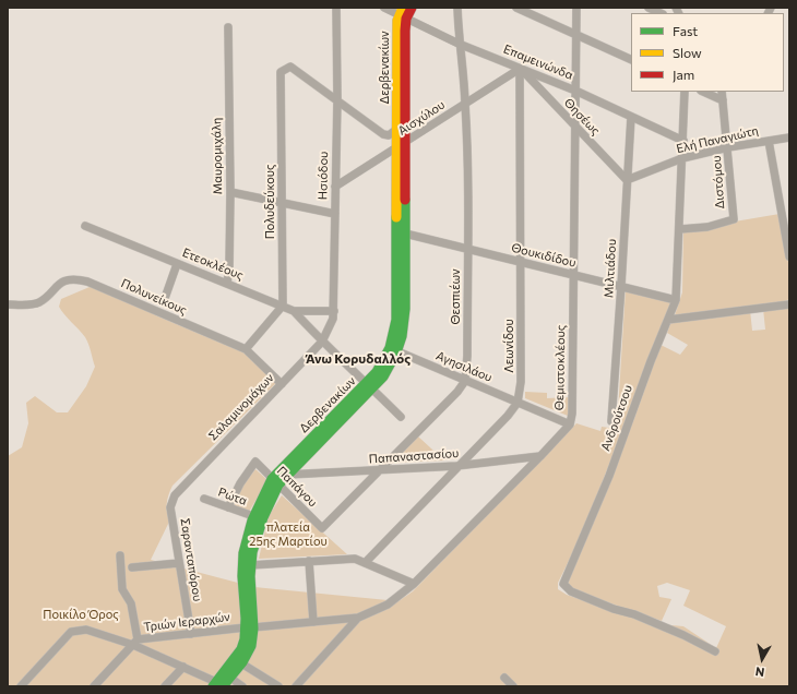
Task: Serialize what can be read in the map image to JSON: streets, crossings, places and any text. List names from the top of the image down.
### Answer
{
  "streets": {
    "street": [
      "Επαμεινώνδα",
      "Δερβενακίων",
      "Θησέως",
      "Αισχύλου",
      "Ελή Παναγιώτη",
      "Μαυρομιχάλη",
      "Ησιόδου",
      "Διστόμου",
      "Πολυδεύκους",
      "Θουκιδίδου",
      "Ετεοκλέους",
      "Μιλτιάδου",
      "Πολυνείκους",
      "Θεσπιέων",
      "Λεωνίδου",
      "Αγησιλάου",
      "Θεμιστοκλέους",
      "Σαλαμινομάχων",
      "Ανδρούτσου",
      "Παπαναστασίου",
      "Παπάγου",
      "Ρώτα",
      "Σαρανταπόρου",
      "Τριών Ιεραρχών"
    ]
  },
  "crossings": [
    ["Επαμεινώνδα", "Δερβενακίων"],
    ["Επαμεινώνδα", "Θησέως"],
    ["Επαμεινώνδα", "Αισχύλου"],
    ["Επαμεινώνδα", "Μιλτιάδου"],
    ["Επαμεινώνδα", "Θεσπιέων"],
    ["Επαμεινώνδα", "Λεωνίδου"],
    ["Επαμεινώνδα", "Θεμιστοκλέους"],
    ["Επαμεινώνδα", "Ανδρούτσου"],
    ["Δερβενακίων", "Αισχύλου"],
    ["Δερβενακίων", "Θουκιδίδου"],
    ["Δερβενακίων", "Αγησιλάου"],
    ["Δερβενακίων", "Παπαναστασίου"],
    ["Δερβενακίων", "Παπάγου"],
    ["Δερβενακίων", "Ρώτα"],
    ["Δερβενακίων", "Τριών Ιεραρχών"],
    ["Θησέως", "Αισχύλου"],
    ["Θησέως", "Ελή Παναγιώτη"],
    ["Θησέως", "Μιλτιάδου"],
    ["Θησέως", "Λεωνίδου"],
    ["Θησέως", "Θεμιστοκλέους"],
    ["Αισχύλου", "Ησιόδου"],
    ["Αισχύλου", "Θεσπιέων"],
    ["Αισχύλου", "Λεωνίδου"],
    ["Ελή Παναγιώτη", "Διστόμου"],
    ["Ελή Παναγιώτη", "Μιλτιάδου"],
    ["Ελή Παναγιώτη", "Ανδρούτσου"],
    ["Μαυρομιχάλη", "Ετεοκλέους"],
    ["Ησιόδου", "Πολυδεύκους"],
    ["Ησιόδου", "Ετεοκλέους"],
    ["Ησιόδου", "Σαλαμινομάχων"],
    ["Διστόμου", "Ανδρούτσου"],
    ["Πολυδεύκους", "Ετεοκλέους"],
    ["Θουκιδίδου", "Μιλτιάδου"],
    ["Θουκιδίδου", "Θεσπιέων"],
    ["Θουκιδίδου", "Λεωνίδου"],
    ["Θουκιδίδου", "Θεμιστοκλέους"],
    ["Θουκιδίδου", "Ανδρούτσου"],
    ["Πολυνείκους", "Σαλαμινομάχων"],
    ["Θεσπιέων", "Αγησιλάου"],
    ["Λεωνίδου", "Αγησιλάου"],
    ["Αγησιλάου", "Θεμιστοκλέους"],
    ["Θεμιστοκλέους", "Παπαναστασίου"],
    ["Θεμιστοκλέους", "Τριών Ιεραρχών"],
    ["Σαλαμινομάχων", "Σαρανταπόρου"],
    ["Παπαναστασίου", "Παπάγου"],
    ["Παπάγου", "Ρώτα"],
    ["Σαρανταπόρου", "Τριών Ιεραρχών"]
  ],
  "districts": ["Άνω Κορυδαλλός"],
  "parks": ["πλατεία 25ης Μαρτίου", "Ποικίλο Όρος"],
  "legend": ["Fast", "Slow", "Jam"],
  "north": "bottom"
}
